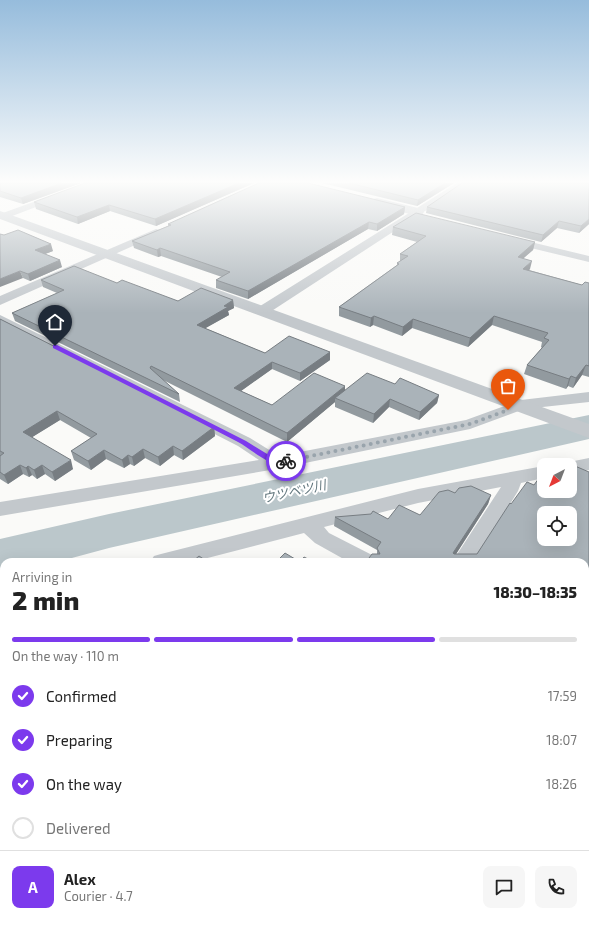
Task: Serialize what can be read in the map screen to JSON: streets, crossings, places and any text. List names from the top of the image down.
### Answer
{
  "water": ["ウツベツ川"],
  "north": "bottom left",
  "page": {
    "heading": ["2 min", "Arriving in", "18:30–18:35"],
    "panel": ["Alex", "Courier · 4.7"],
    "bar": "On the way · 110 m",
    "list": [
      ["Confirmed", "17:59"],
      ["Preparing", "18:07"],
      ["On the way", "18:26"],
      "Delivered"
    ],
    "round": "A"
  }
}
